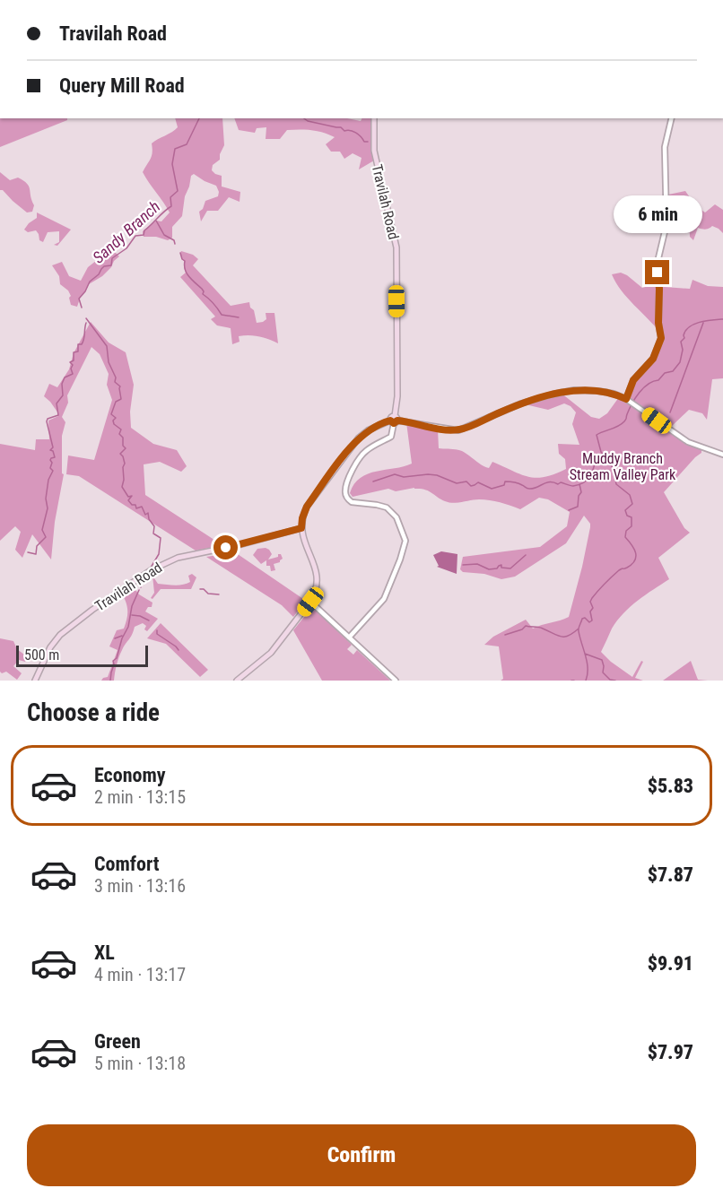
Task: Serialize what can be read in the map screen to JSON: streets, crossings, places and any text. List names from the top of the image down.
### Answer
{
  "streets": {
    "main road": ["Travilah Road"]
  },
  "water": ["Sandy Branch"],
  "parks": ["Muddy Branch Stream Valley Park"],
  "scale_bar": "500 m",
  "page": {
    "banner": ["Travilah Road", "Query Mill Road"],
    "bubble": "6 min",
    "scale": "500 m",
    "heading": "Choose a ride",
    "list": [
      {
        "name": "Economy",
        "note": "2 min · 13:15",
        "value": "$5.83"
      },
      {
        "name": "Comfort",
        "note": "3 min · 13:16",
        "value": "$7.87"
      },
      {
        "name": "XL",
        "note": "4 min · 13:17",
        "value": "$9.91"
      },
      {
        "name": "Green",
        "note": "5 min · 13:18",
        "value": "$7.97"
      }
    ],
    "buttons": "Confirm"
  }
}
